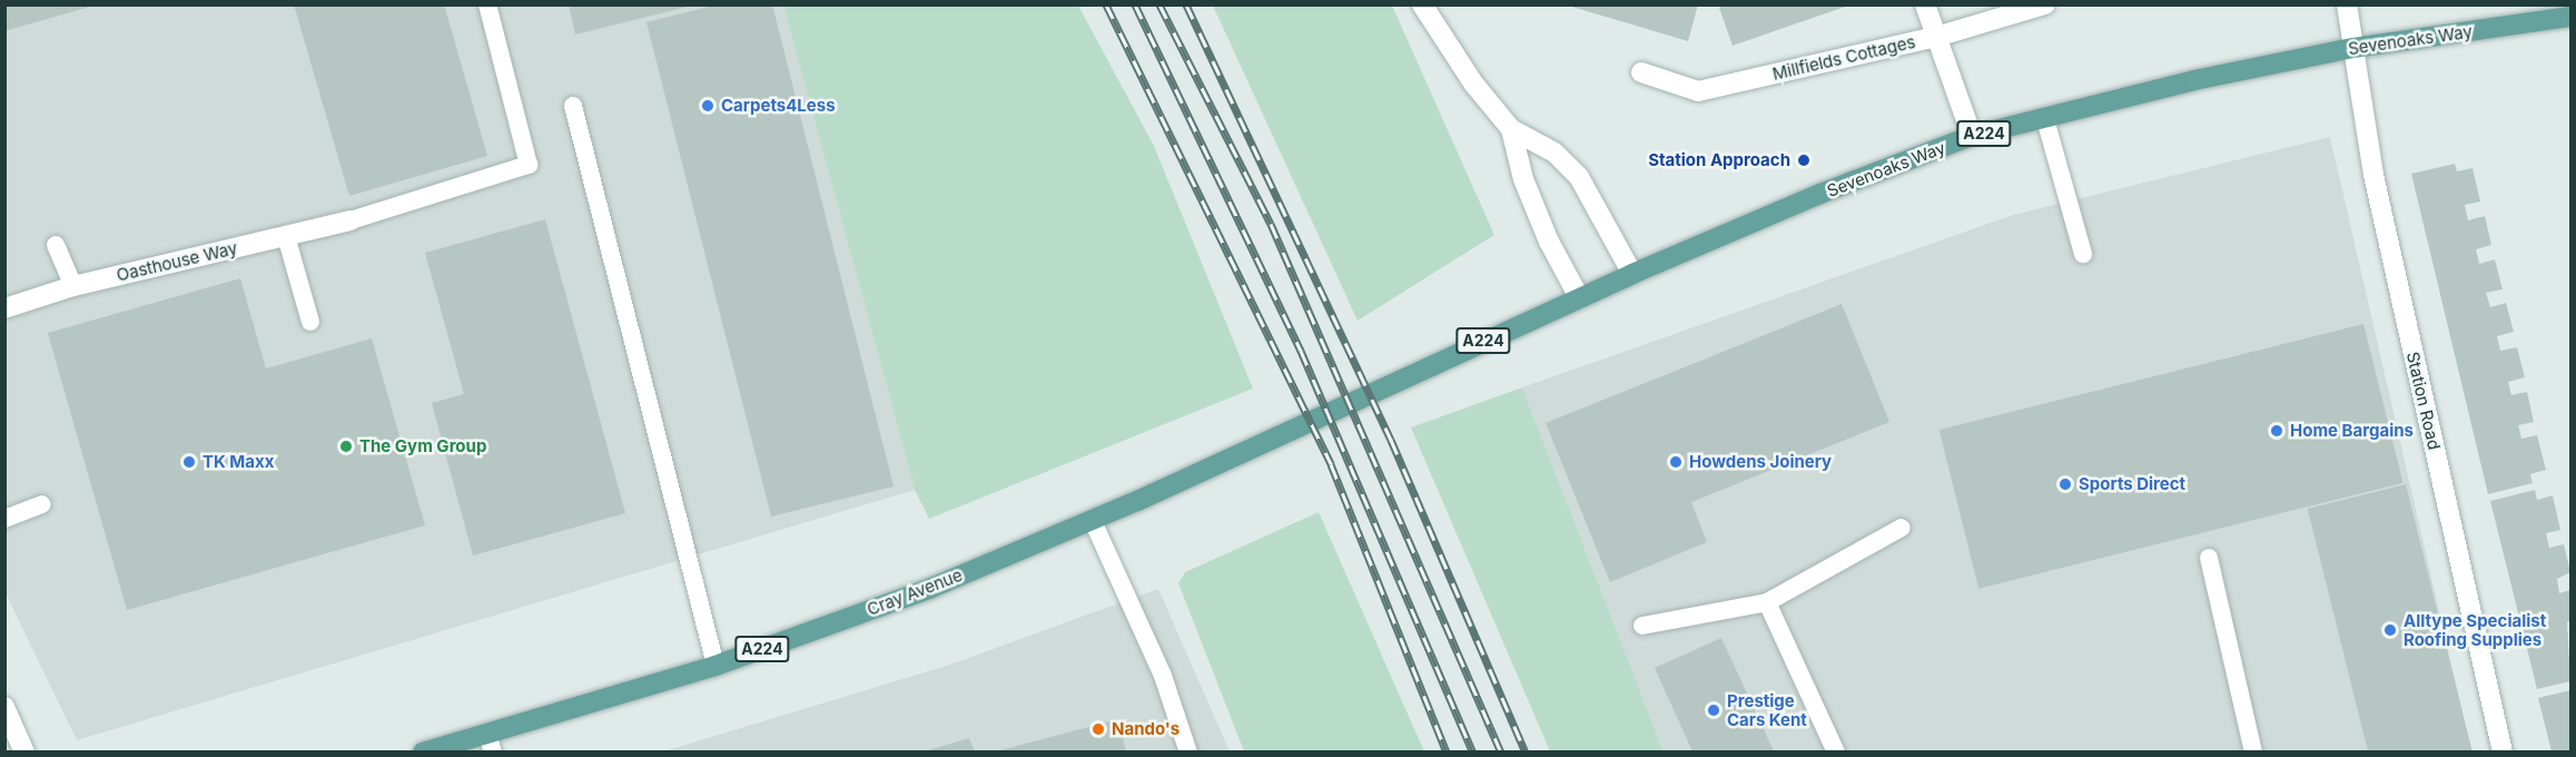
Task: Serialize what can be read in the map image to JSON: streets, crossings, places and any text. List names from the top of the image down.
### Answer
{
  "streets": {
    "main road": ["Sevenoaks Way", "A224", "Cray Avenue"],
    "street": ["Millfields Cottages", "Oasthouse Way", "Station Road"]
  },
  "crossings": [
    ["Sevenoaks Way", "Station Road"],
    ["Sevenoaks Way", "Cray Avenue"]
  ],
  "places": [
    "Carpets4Less",
    "Station Approach",
    "Home Bargains",
    "The Gym Group",
    "TK Maxx",
    "Howdens Joinery",
    "Sports Direct",
    "Alltype Specialist Roofing Supplies",
    "Prestige Cars Kent",
    "Nando's"
  ]
}
